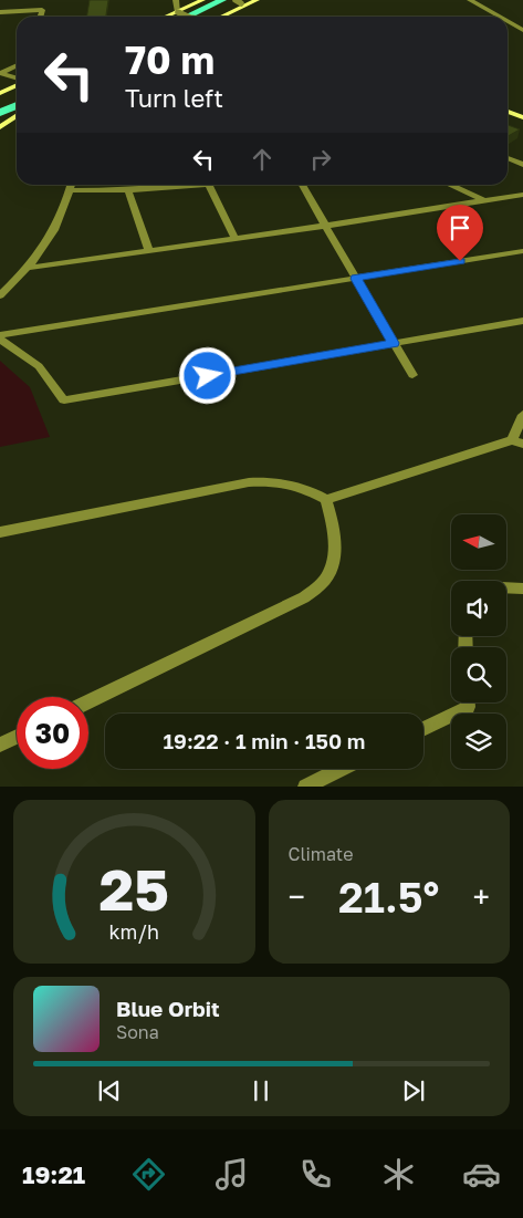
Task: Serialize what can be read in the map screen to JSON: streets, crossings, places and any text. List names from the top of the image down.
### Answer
{
  "north": "left",
  "page": {
    "turn": ["70 m", "Turn left"],
    "limit": "30",
    "trip": "19:22 · 1 min · 150 m",
    "tile": "Climate",
    "heat": ["−", "21.5°", "+"],
    "song": ["Blue Orbit", "Sona"],
    "tabs": "19:21",
    "gauge": ["25", "km/h"]
  }
}
